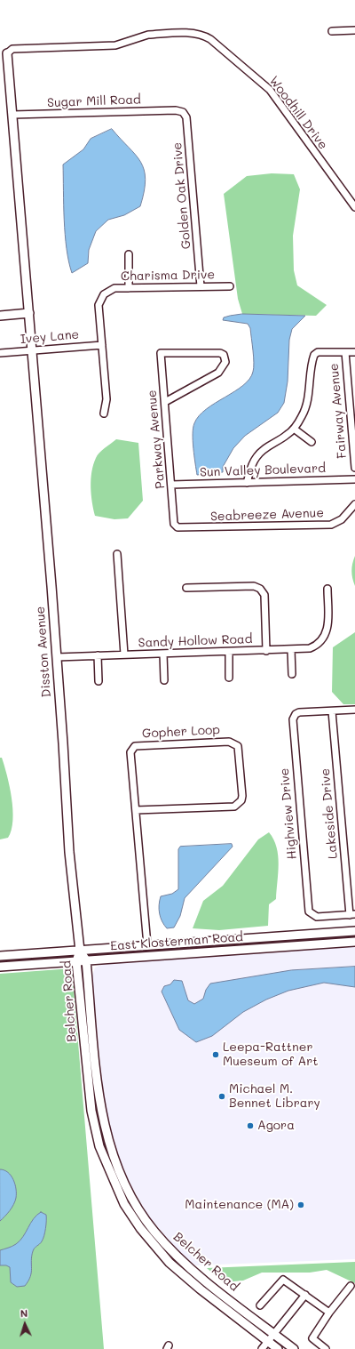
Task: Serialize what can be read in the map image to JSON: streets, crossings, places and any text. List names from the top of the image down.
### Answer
{
  "streets": {
    "main road": ["Disston Avenue", "East Klosterman Road", "Belcher Road"],
    "street": [
      "Sugar Mill Road",
      "Woodhill Drive",
      "Golden Oak Drive",
      "Charisma Drive",
      "Ivey Lane",
      "Fairway Avenue",
      "Parkway Avenue",
      "Sun Valley Boulevard",
      "Seabreeze Avenue",
      "Sandy Hollow Road",
      "Gopher Loop",
      "Highview Drive",
      "Lakeside Drive"
    ]
  },
  "crossings": [
    ["Sugar Mill Road", "Golden Oak Drive"],
    ["Sugar Mill Road", "Disston Avenue"],
    ["Woodhill Drive", "Disston Avenue"],
    ["Golden Oak Drive", "Charisma Drive"],
    ["Charisma Drive", "Ivey Lane"],
    ["Ivey Lane", "Disston Avenue"],
    ["Parkway Avenue", "Sun Valley Boulevard"],
    ["Parkway Avenue", "Seabreeze Avenue"],
    ["Sandy Hollow Road", "Disston Avenue"],
    ["Disston Avenue", "East Klosterman Road"],
    ["Disston Avenue", "Belcher Road"],
    ["Gopher Loop", "East Klosterman Road"],
    ["Highview Drive", "Lakeside Drive"],
    ["East Klosterman Road", "Belcher Road"]
  ],
  "places": [
    "Leepa-Rattner Mueseum of Art",
    "Michael M. Bennet Library",
    "Agora",
    "Maintenance (MA)"
  ],
  "north": "top"
}
